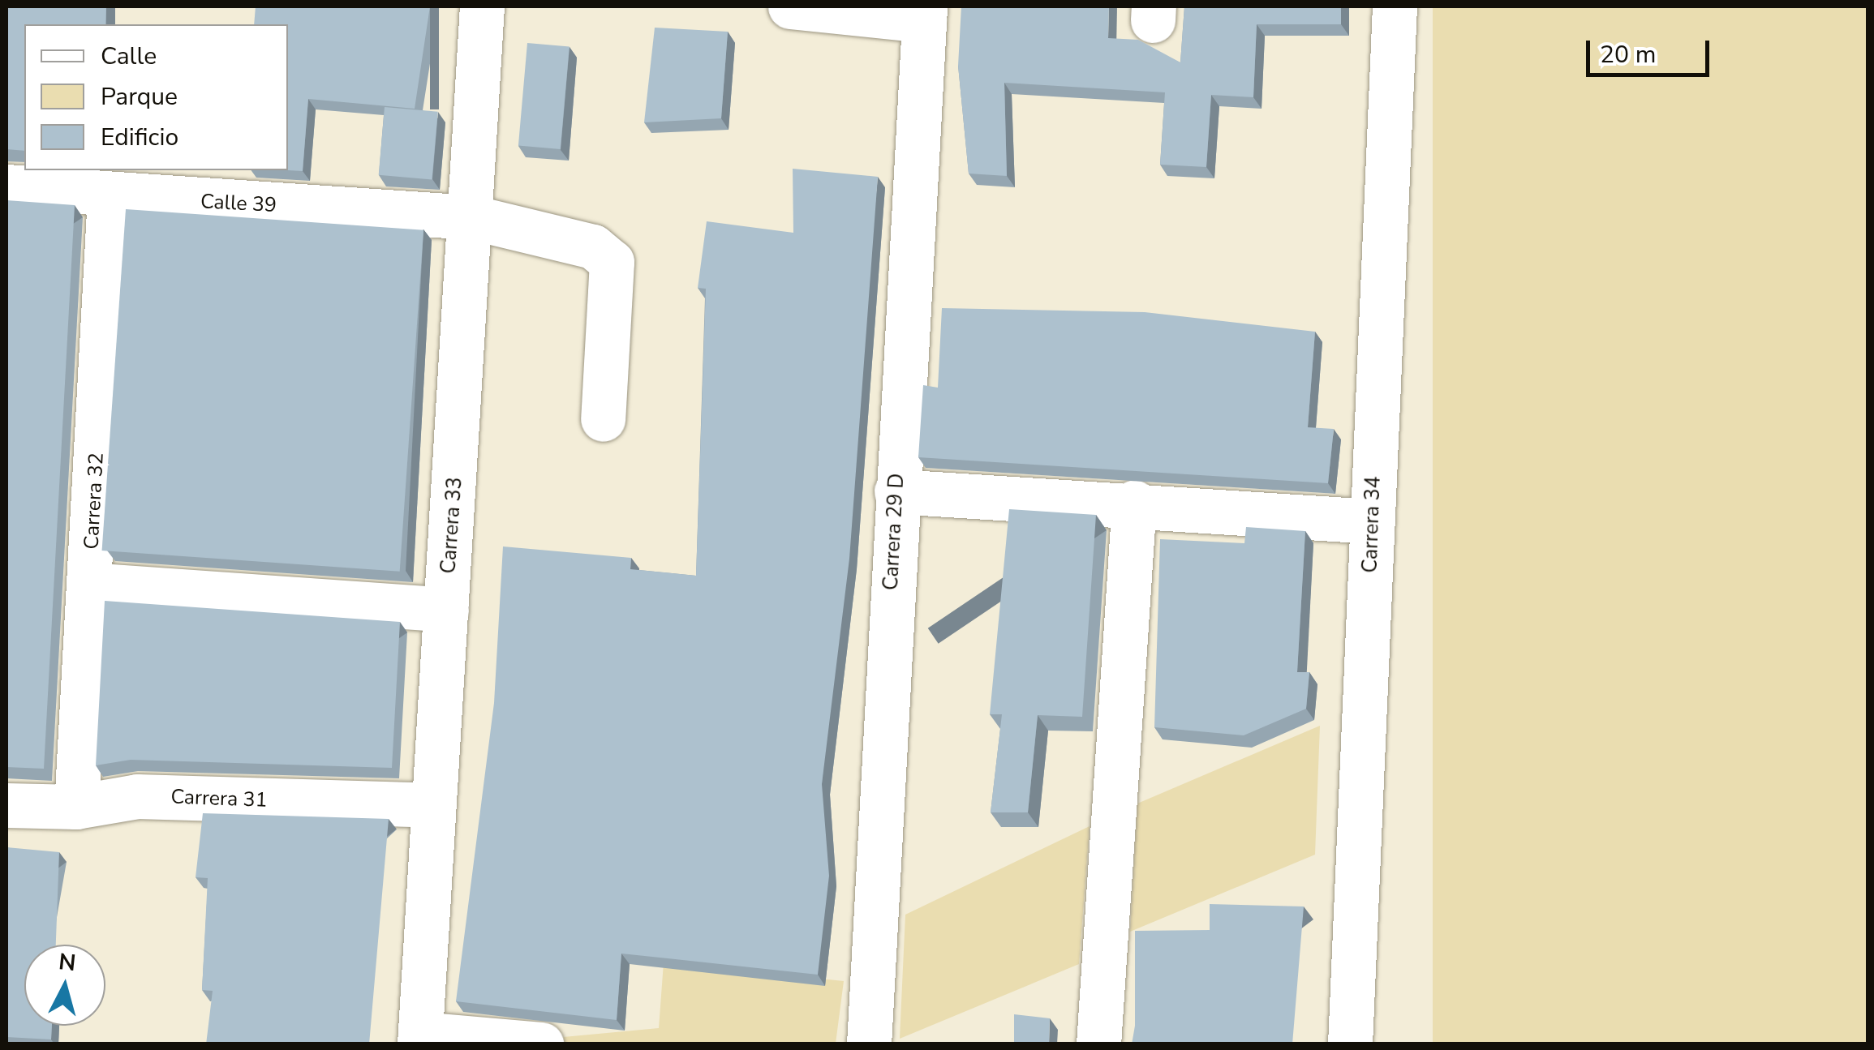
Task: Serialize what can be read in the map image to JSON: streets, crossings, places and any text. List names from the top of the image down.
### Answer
{
  "streets": {
    "street": [
      "Calle 39",
      "Carrera 32",
      "Carrera 34",
      "Carrera 33",
      "Carrera 29 D",
      "Carrera 31"
    ]
  },
  "crossings": [
    ["Calle 39", "Carrera 32"],
    ["Calle 39", "Carrera 33"],
    ["Carrera 32", "Carrera 31"],
    ["Carrera 33", "Carrera 31"]
  ],
  "legend": ["Calle", "Parque", "Edificio"],
  "scale_bar": "20 m",
  "north": "top"
}
